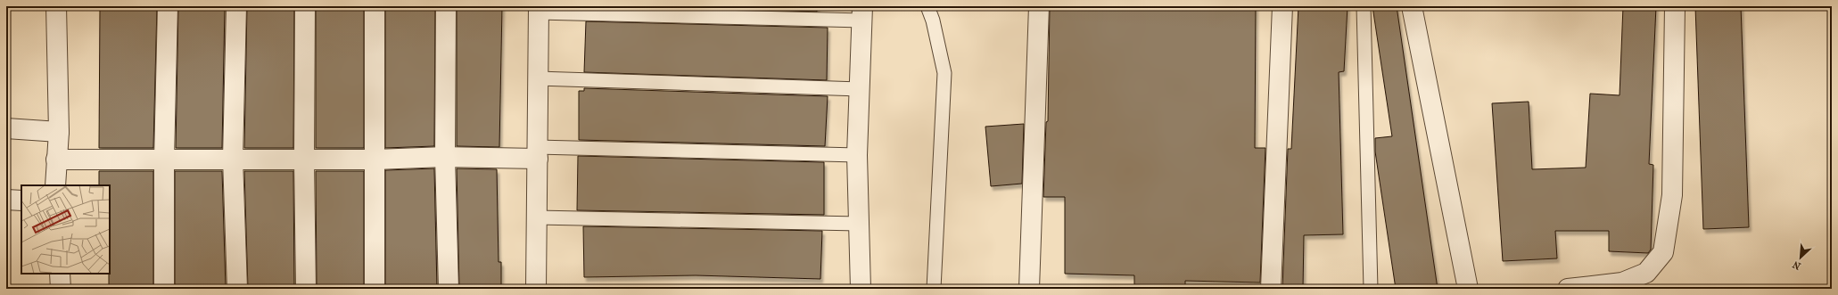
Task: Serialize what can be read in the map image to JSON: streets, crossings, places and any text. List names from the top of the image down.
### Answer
{
  "north": "bottom left"
}
